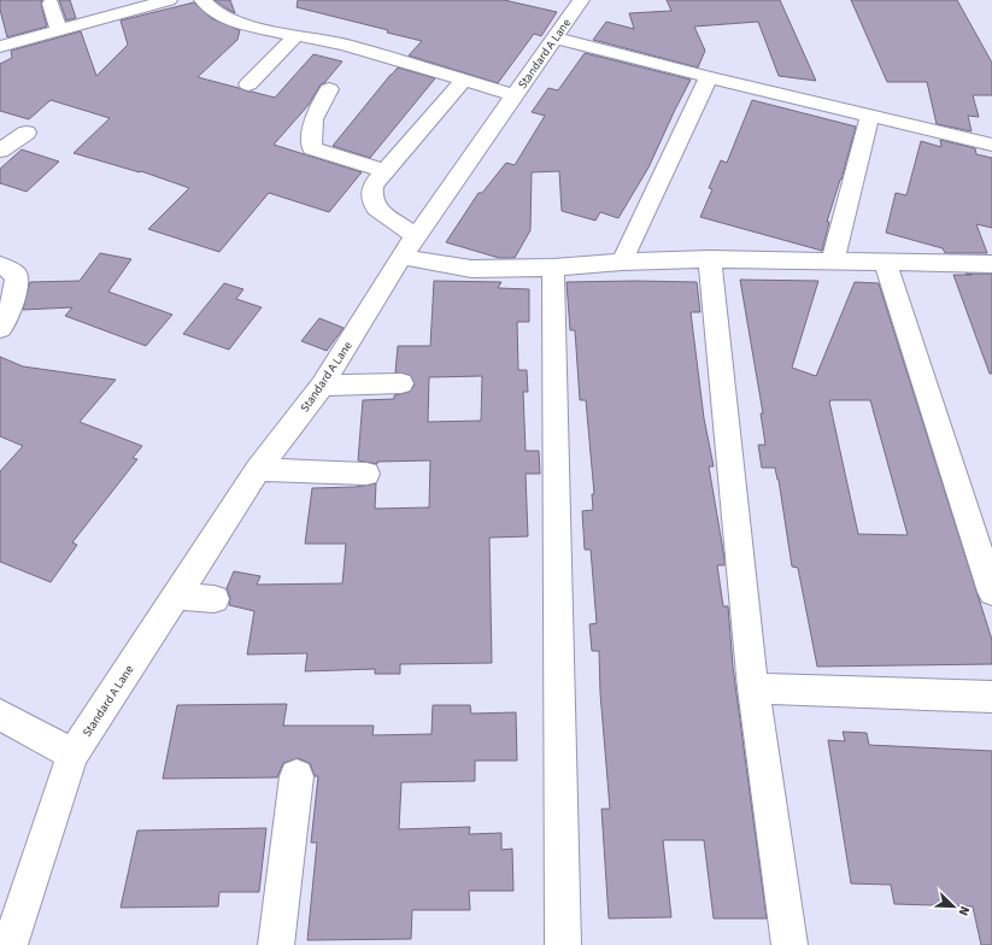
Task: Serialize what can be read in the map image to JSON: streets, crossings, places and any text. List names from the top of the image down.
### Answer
{
  "streets": {
    "street": ["Standard A Lane"]
  },
  "north": "bottom right"
}
